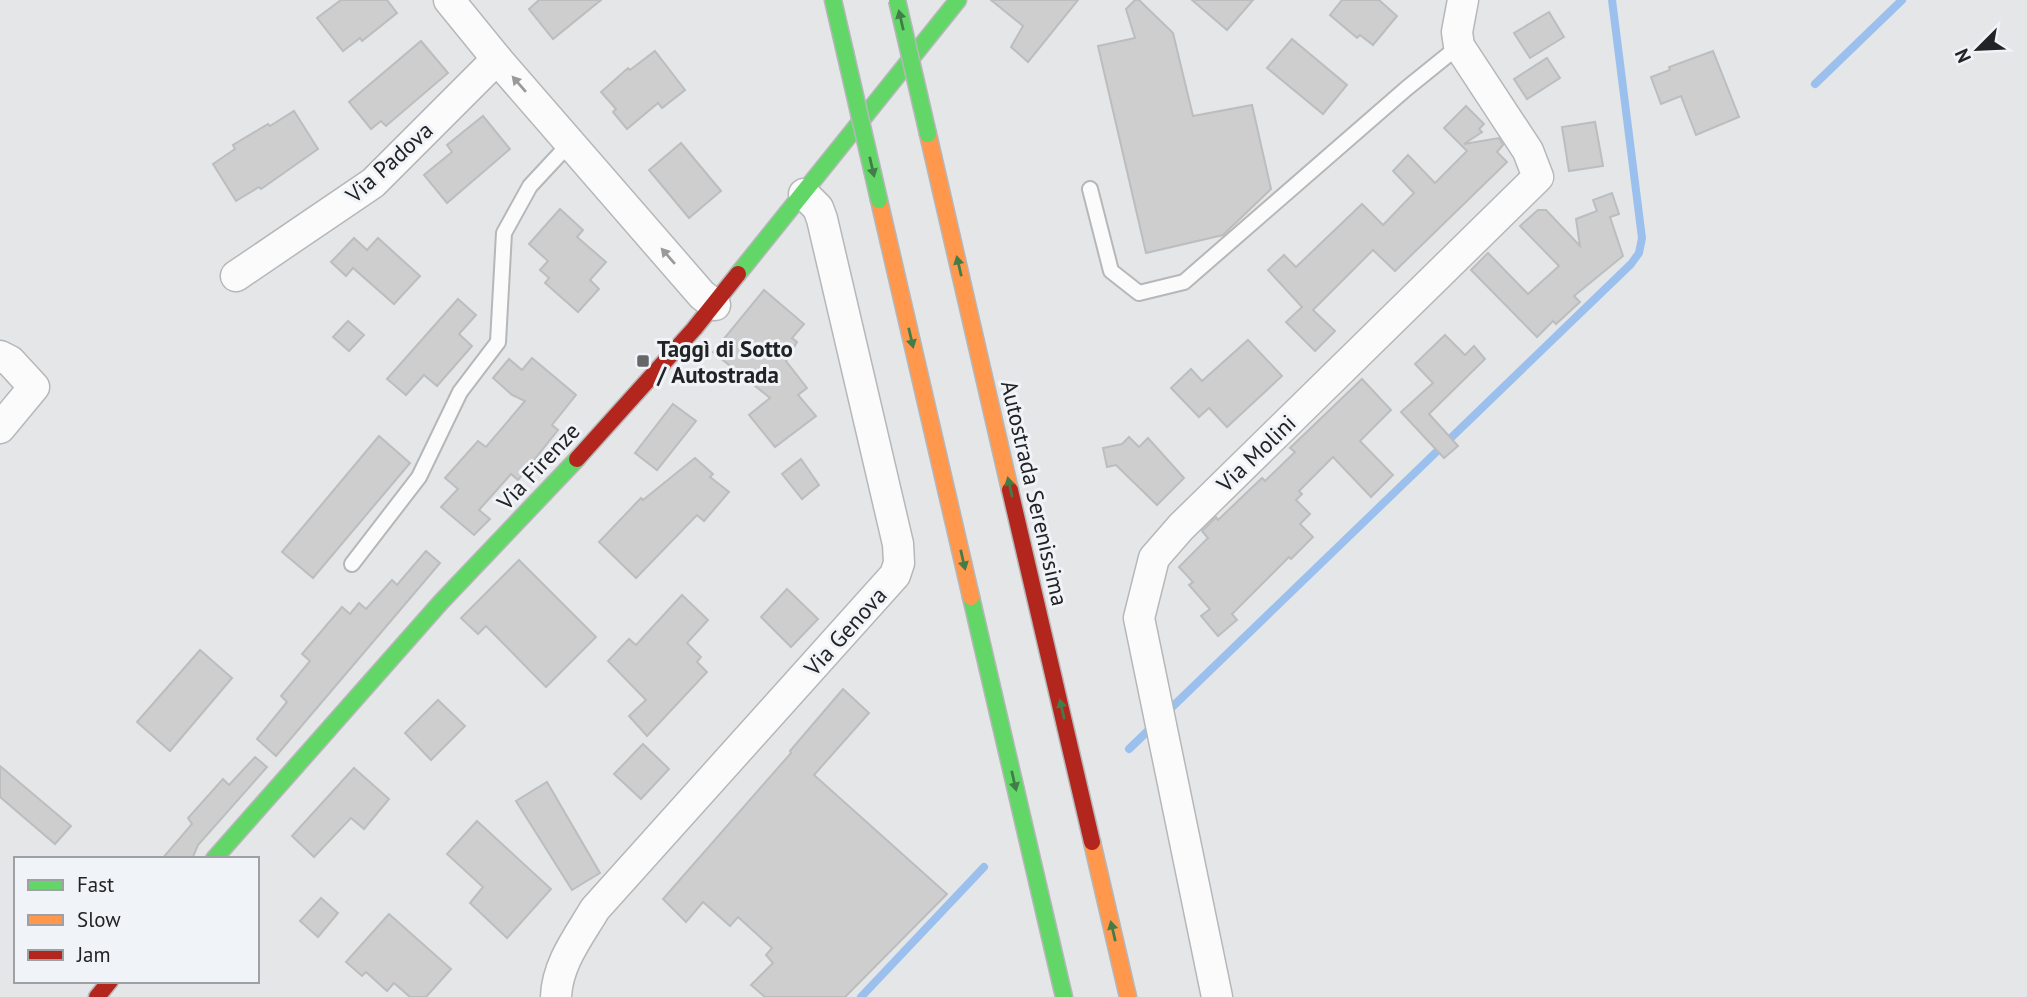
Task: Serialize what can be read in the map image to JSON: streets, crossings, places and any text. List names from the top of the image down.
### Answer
{
  "streets": {
    "main road": ["Via Firenze", "Autostrada Serenissima"],
    "street": ["Via Padova", "Via Molini", "Via Genova"]
  },
  "crossings": [
    ["Via Firenze", "Via Genova"]
  ],
  "places": {
    "transit": ["Taggì di Sotto / Autostrada"]
  },
  "legend": ["Fast", "Slow", "Jam"],
  "north": "bottom left"
}
